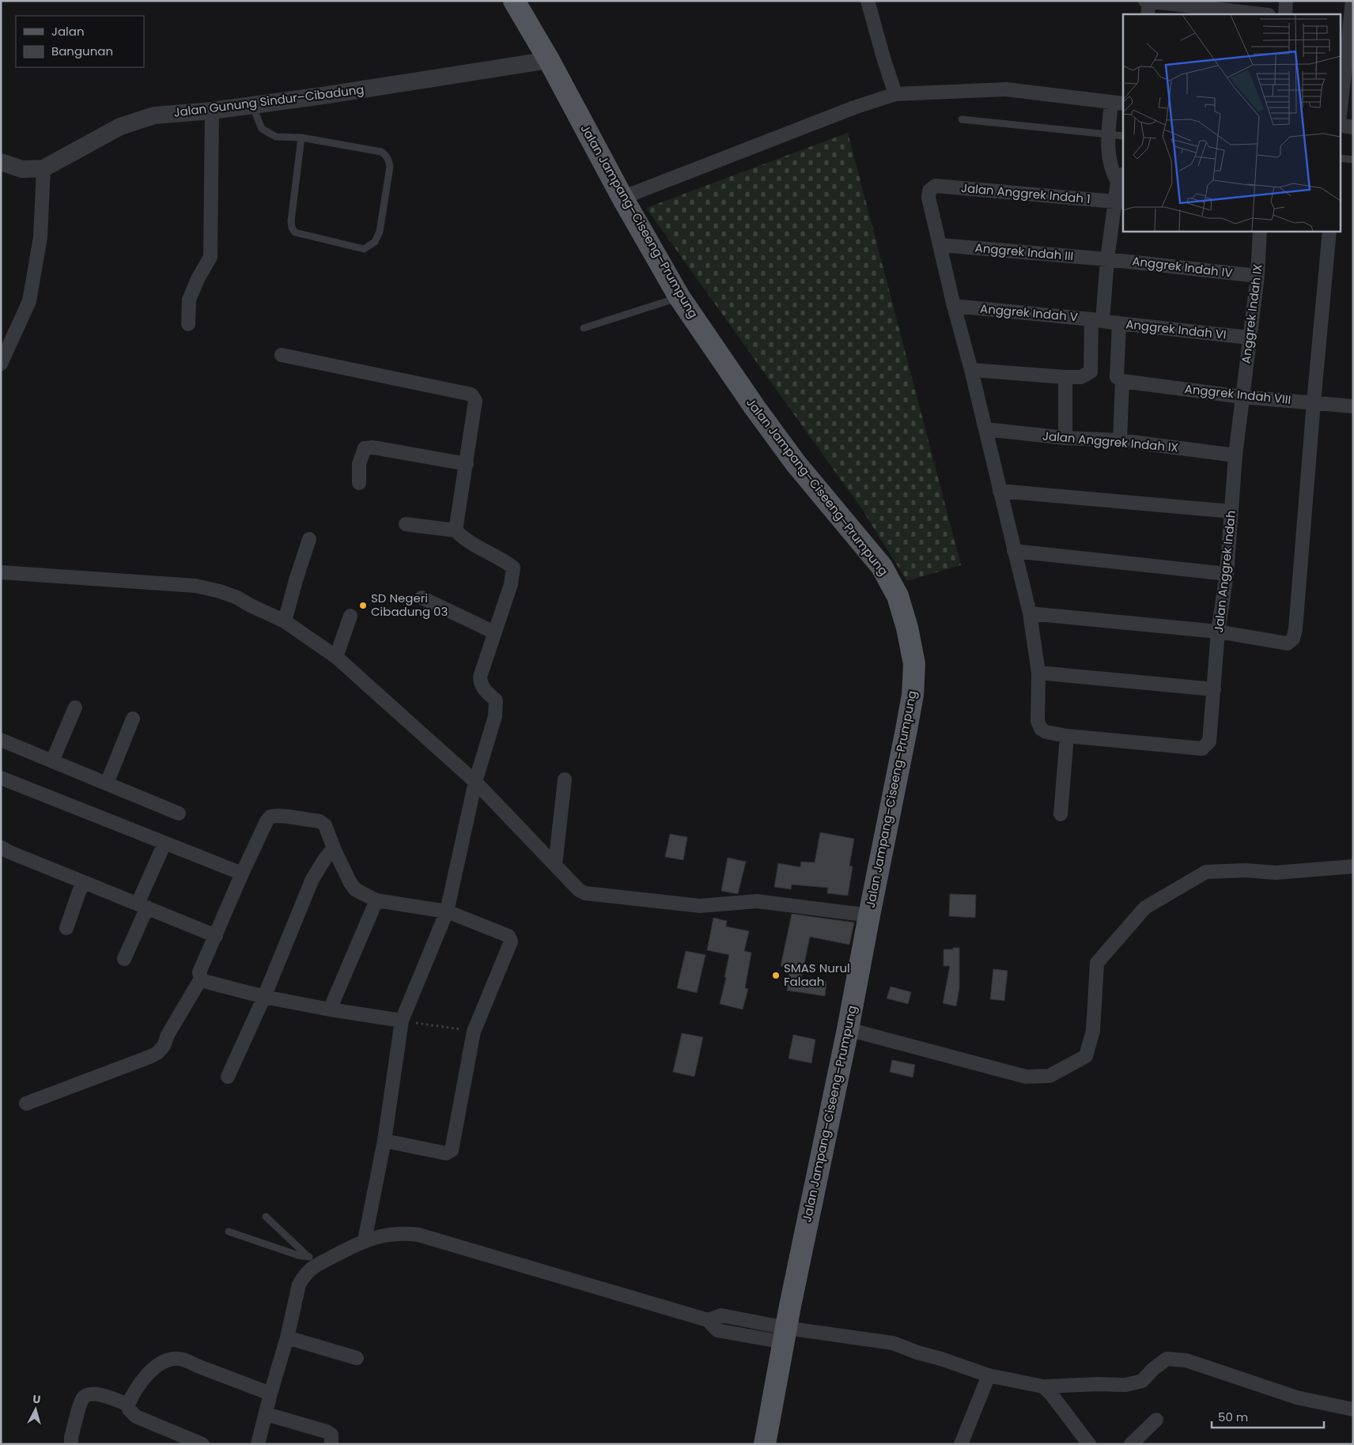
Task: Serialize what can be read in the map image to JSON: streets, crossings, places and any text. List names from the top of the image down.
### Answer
{
  "streets": {
    "main road": ["Jalan Jampang–Ciseeng–Prumpung"],
    "street": [
      "Jalan Gunung Sindur–Cibadung",
      "Jalan Anggrek Indah 1",
      "Anggrek Indah III",
      "Anggrek Indah IV",
      "Anggrek Indah V",
      "Anggrek Indah IX",
      "Anggrek Indah VI",
      "Anggrek Indah VIII",
      "Jalan Anggrek Indah IX",
      "Jalan Anggrek Indah"
    ]
  },
  "crossings": [
    ["Jalan Gunung Sindur–Cibadung", "Jalan Jampang–Ciseeng–Prumpung"],
    ["Jalan Anggrek Indah 1", "Anggrek Indah III"],
    ["Anggrek Indah III", "Anggrek Indah IV"],
    ["Anggrek Indah IV", "Anggrek Indah IX"],
    ["Anggrek Indah V", "Anggrek Indah VI"],
    ["Anggrek Indah IX", "Anggrek Indah VI"],
    ["Anggrek Indah IX", "Anggrek Indah VIII"],
    ["Anggrek Indah IX", "Jalan Anggrek Indah"],
    ["Anggrek Indah VIII", "Jalan Anggrek Indah"],
    ["Jalan Anggrek Indah IX", "Jalan Anggrek Indah"]
  ],
  "places": ["SD Negeri Cibadung 03", "SMAS Nurul Falaah"],
  "legend": ["Jalan", "Bangunan"],
  "scale_bar": "50 m",
  "north": "top"
}
